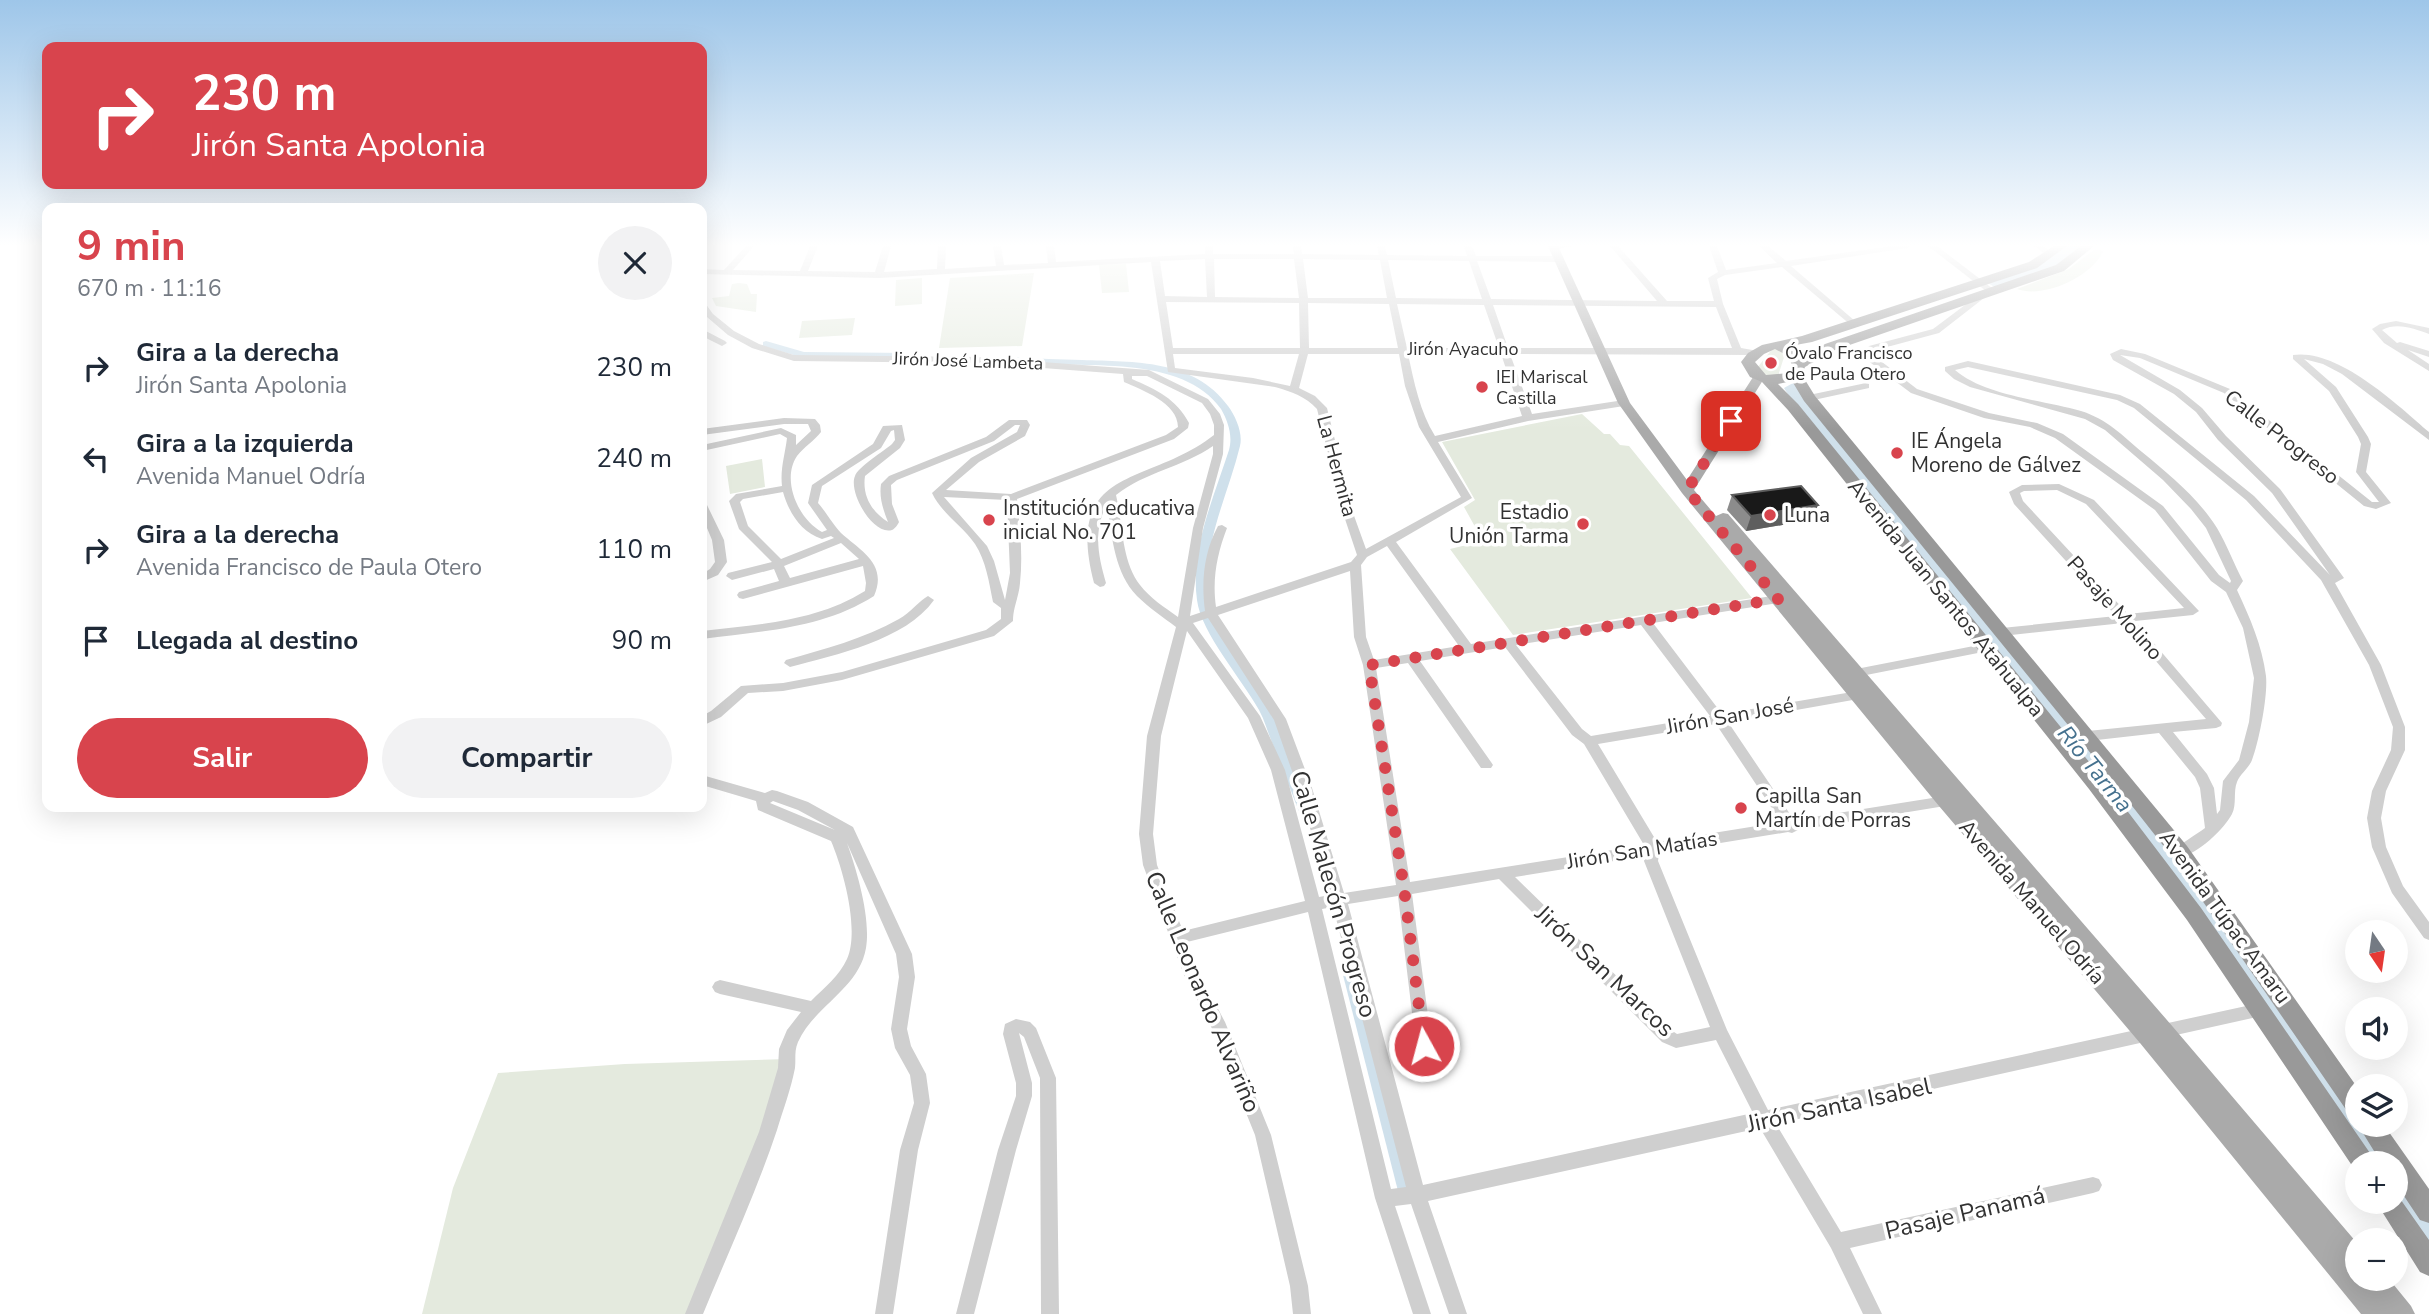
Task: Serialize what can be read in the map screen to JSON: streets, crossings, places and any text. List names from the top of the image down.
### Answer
{
  "streets": {
    "highway": ["Avenida Juan Santos Atahualpa", "Avenida Túpac Amaru"],
    "main road": ["Avenida Manuel Odría"],
    "street": [
      "Jirón Ayacuho",
      "Jirón José Lambeta",
      "Calle Progreso",
      "La Hermita",
      "Pasaje Molino",
      "Jirón San José",
      "Jirón San Matías",
      "Calle Malecón Progreso",
      "Jirón San Marcos",
      "Calle Leonardo Alvariño",
      "Jirón Santa Isabel",
      "Pasaje Panamá"
    ]
  },
  "crossings": [
    ["Jirón Ayacuho", "Avenida Juan Santos Atahualpa"],
    ["Jirón Ayacuho", "Avenida Manuel Odría"],
    ["Jirón Ayacuho", "Avenida Túpac Amaru"],
    ["La Hermita", "Jirón San Matías"],
    ["Avenida Juan Santos Atahualpa", "Avenida Túpac Amaru"],
    ["Avenida Juan Santos Atahualpa", "Jirón Santa Isabel"],
    ["Jirón San José", "Avenida Manuel Odría"],
    ["Jirón San Matías", "Calle Malecón Progreso"],
    ["Jirón San Matías", "Avenida Manuel Odría"],
    ["Jirón San Matías", "Jirón San Marcos"],
    ["Calle Malecón Progreso", "Calle Leonardo Alvariño"],
    ["Calle Malecón Progreso", "Jirón Santa Isabel"],
    ["Avenida Manuel Odría", "Jirón Santa Isabel"]
  ],
  "water": ["Río Tarma"],
  "places": [
    "Óvalo Francisco de Paula Otero",
    "IEI Mariscal Castilla",
    "IE Ángela Moreno de Gálvez",
    "Luna",
    "Institución educativa inicial No. 701",
    "Estadio Unión Tarma",
    "Capilla San Martín de Porras"
  ],
  "north": "bottom",
  "page": {
    "turn": ["230 m", "Jirón Santa Apolonia"],
    "heading": ["9 min", "670 m · 11:16"],
    "list": [
      {
        "name": "Gira a la derecha",
        "note": "Jirón Santa Apolonia",
        "value": "230 m"
      },
      {
        "name": "Gira a la izquierda",
        "note": "Avenida Manuel Odría",
        "value": "240 m"
      },
      {
        "name": "Gira a la derecha",
        "note": "Avenida Francisco de Paula Otero",
        "value": "110 m"
      },
      {
        "name": "Llegada al destino",
        "value": "90 m"
      }
    ],
    "buttons": ["Salir", "Compartir"],
    "map_buttons": ["+", "−"]
  }
}
